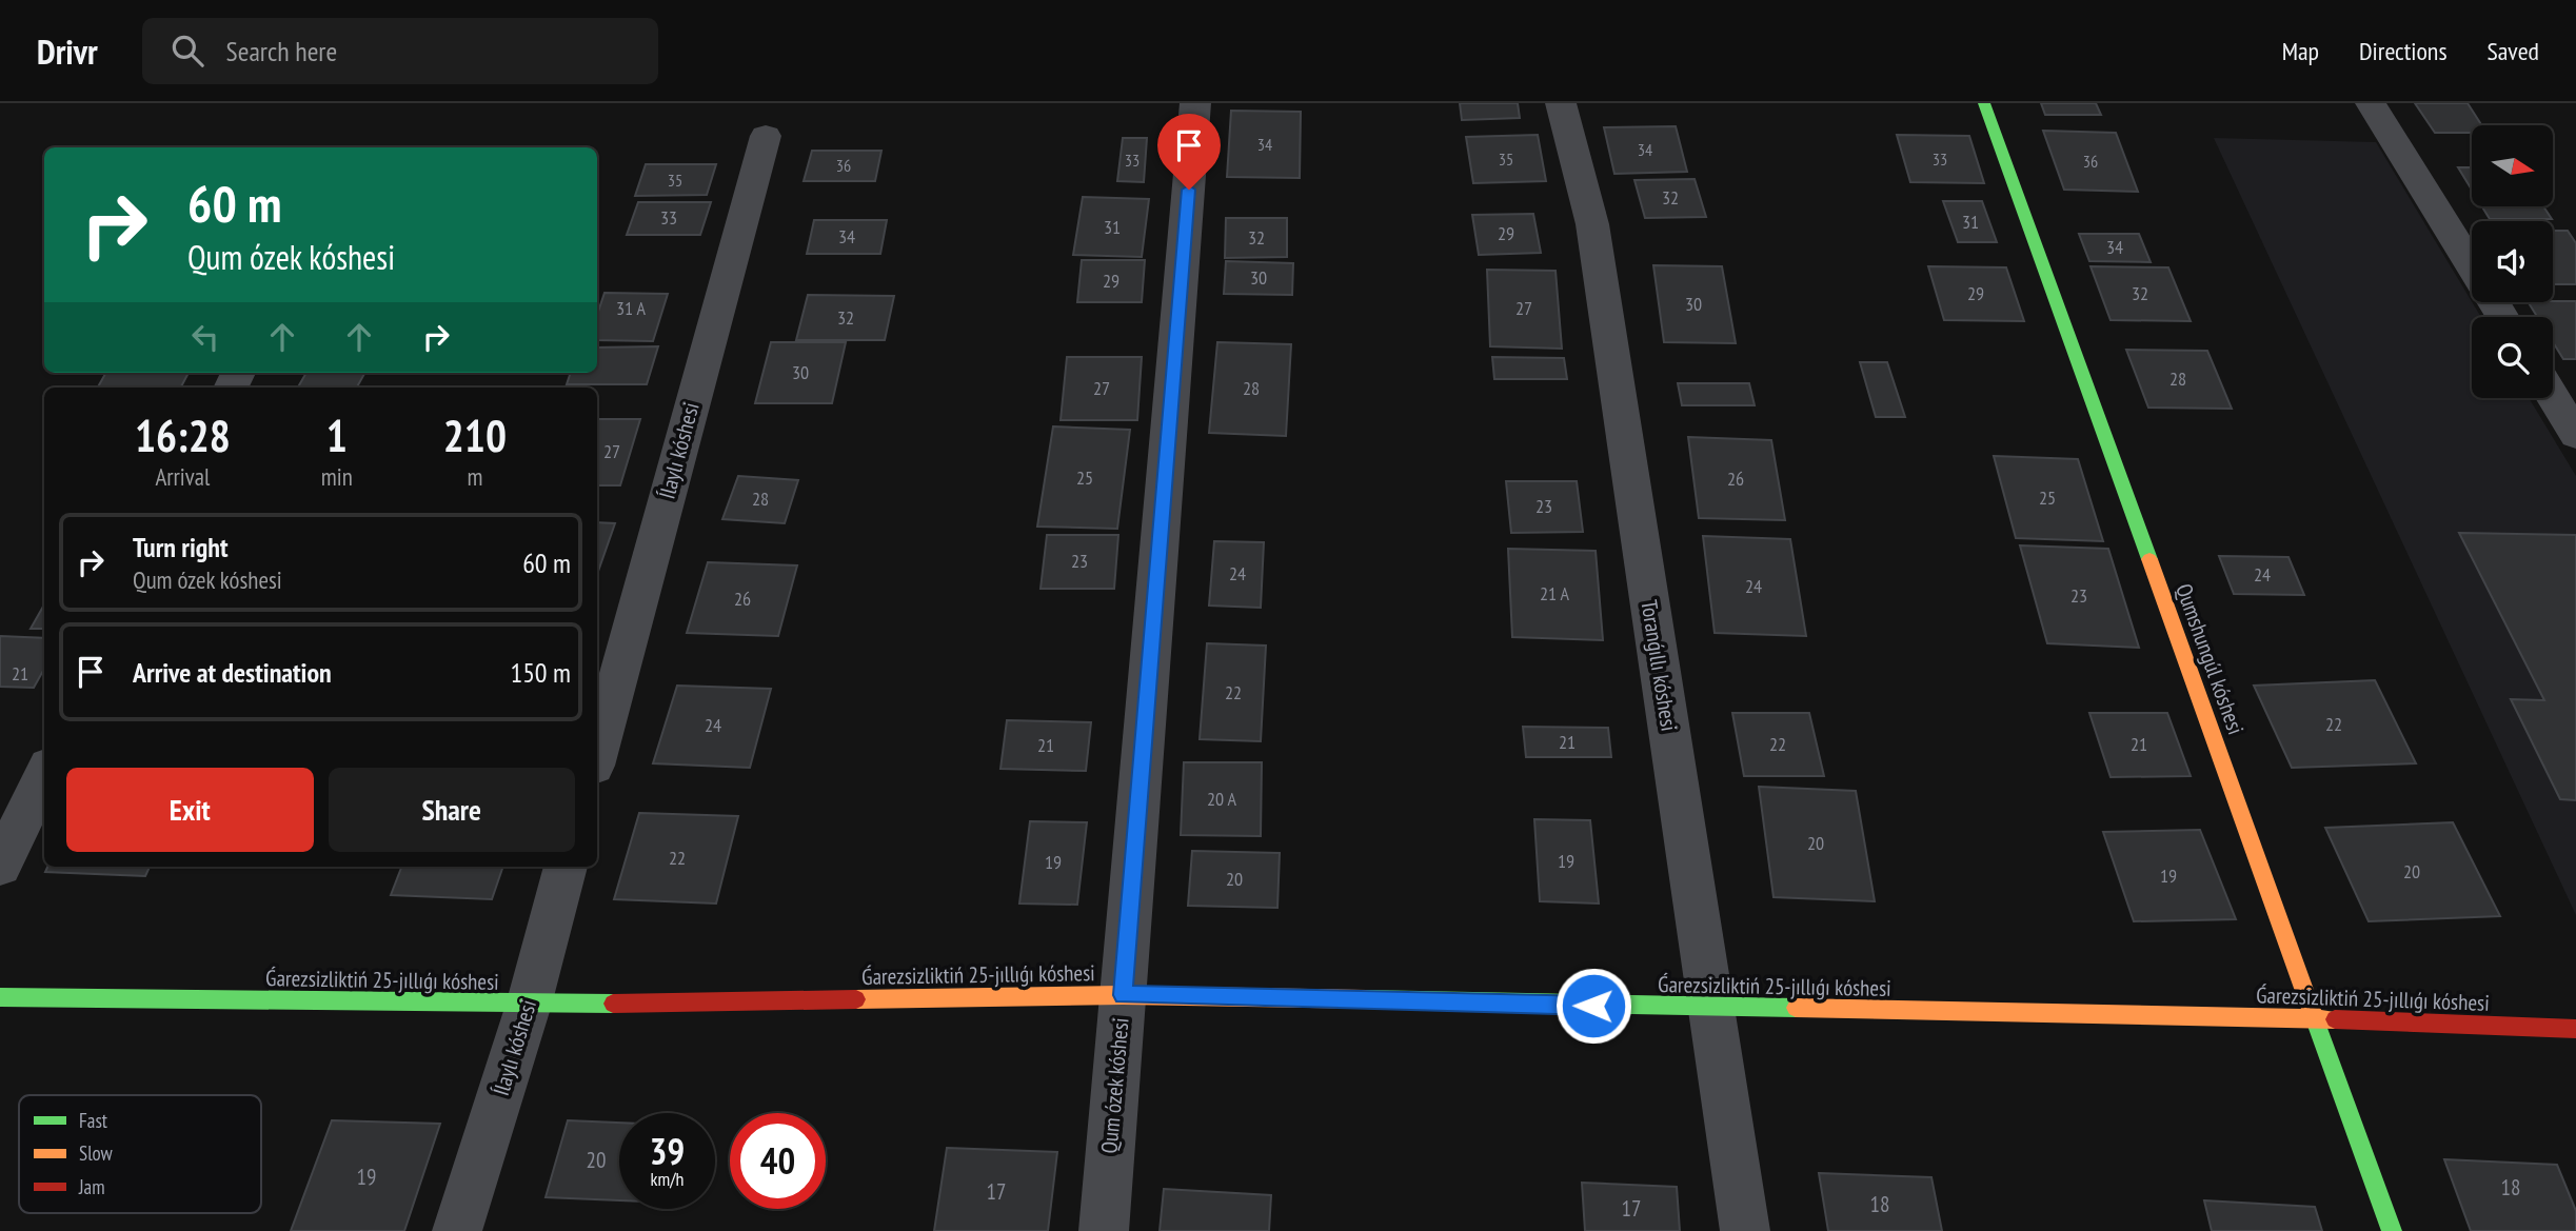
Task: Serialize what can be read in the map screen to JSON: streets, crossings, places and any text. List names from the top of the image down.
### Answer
{
  "streets": {
    "street": [
      "Ílaylı kóshesi",
      "Qumshungúl kóshesi",
      "Toranǵıllı kóshesi",
      "Ǵarezsizliktiń 25-jıllıǵı kóshesi",
      "Qum ózek kóshesi"
    ]
  },
  "crossings": [
    ["Ílaylı kóshesi", "Ǵarezsizliktiń 25-jıllıǵı kóshesi"],
    ["Qumshungúl kóshesi", "Ǵarezsizliktiń 25-jıllıǵı kóshesi"],
    ["Toranǵıllı kóshesi", "Ǵarezsizliktiń 25-jıllıǵı kóshesi"],
    ["Ǵarezsizliktiń 25-jıllıǵı kóshesi", "Qum ózek kóshesi"]
  ],
  "house_numbers": [
    "34",
    "34",
    "35",
    "33",
    "33",
    "36",
    "36",
    "35",
    "32",
    "33",
    "31",
    "31",
    "29",
    "34",
    "32",
    "34",
    "30",
    "29",
    "29",
    "32",
    "30",
    "31 А",
    "27",
    "32",
    "30",
    "28",
    "27",
    "28",
    "27",
    "25",
    "26",
    "25",
    "28",
    "23",
    "23",
    "24",
    "24",
    "24",
    "21 А",
    "23",
    "26",
    "21",
    "22",
    "22",
    "24",
    "21",
    "22",
    "21",
    "21",
    "20 А",
    "20",
    "22",
    "19",
    "19",
    "20",
    "19",
    "20",
    "20",
    "19",
    "18",
    "17",
    "18",
    "17"
  ],
  "legend": ["Fast", "Slow", "Jam"],
  "north": "right",
  "page": {
    "header": "Drivr",
    "search": "Search here",
    "nav": ["Map", "Directions", "Saved"],
    "turn": ["60 m", "Qum ózek kóshesi"],
    "eta": [
      "16:28",
      "Arrival",
      "1",
      "min",
      "210",
      "m"
    ],
    "list": [
      {
        "name": "Turn right",
        "note": "Qum ózek kóshesi",
        "value": "60 m"
      },
      {
        "name": "Arrive at destination",
        "value": "150 m"
      }
    ],
    "buttons": ["Exit", "Share"],
    "speed": "39 km/h",
    "limit": "40"
  }
}
